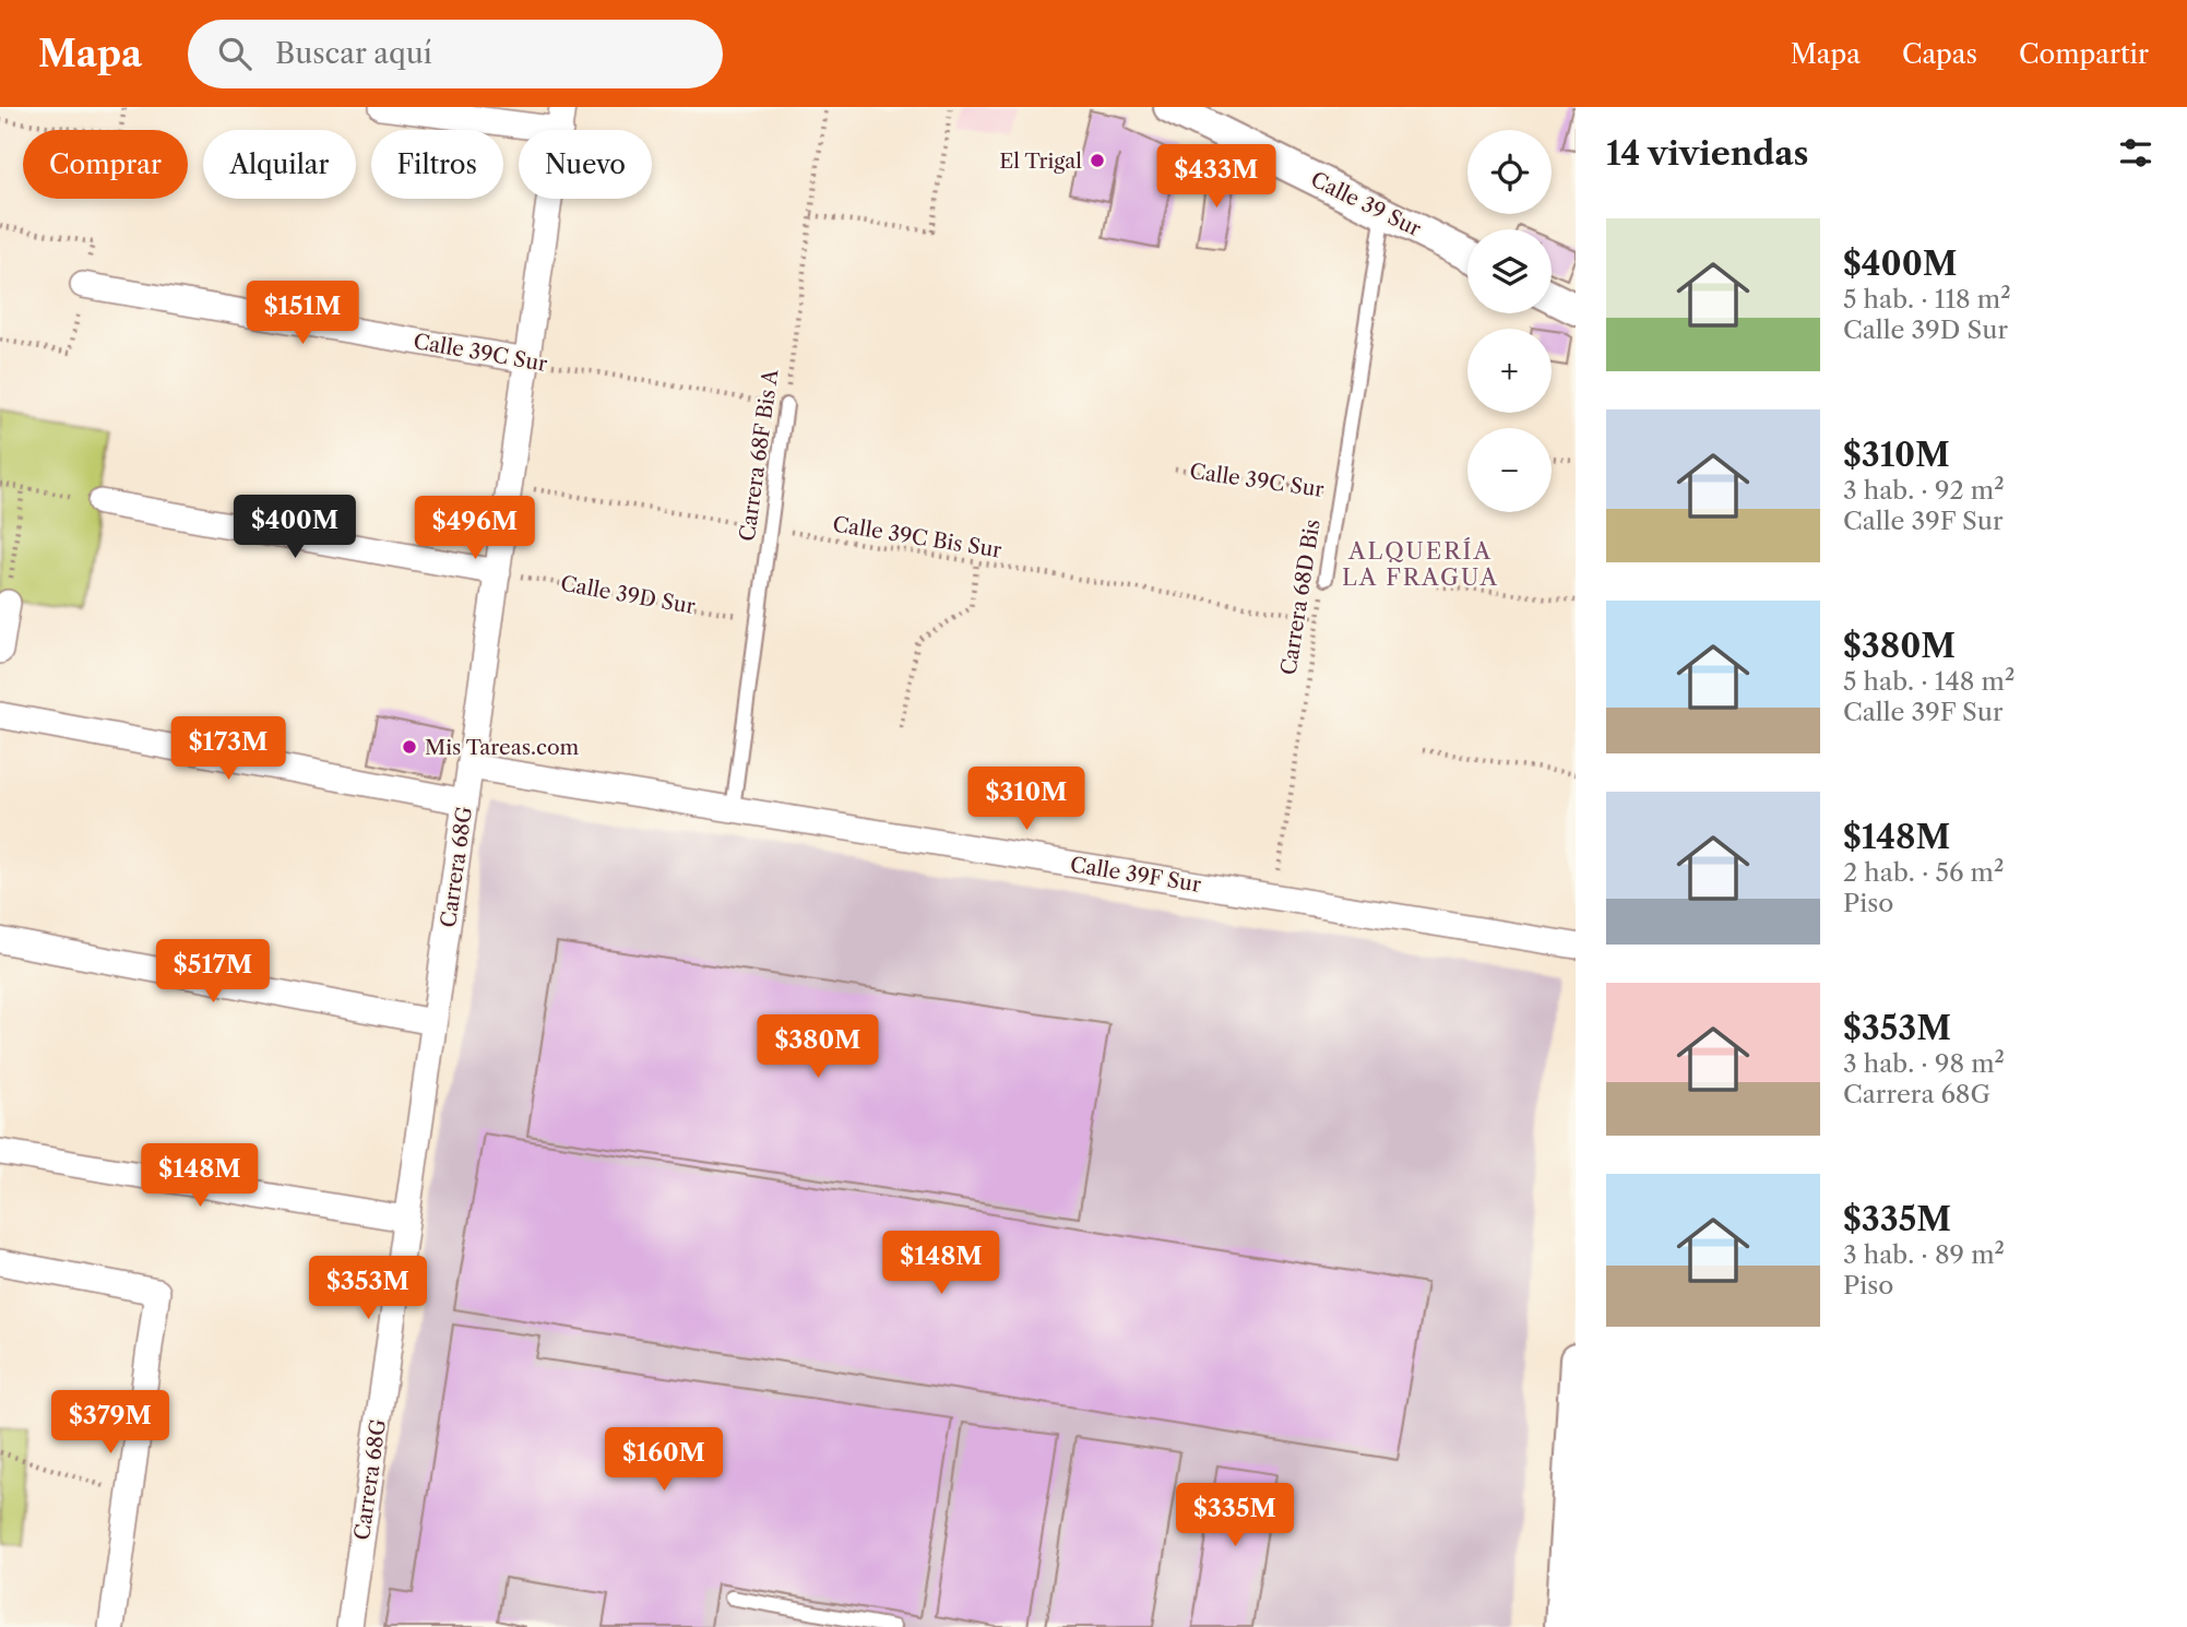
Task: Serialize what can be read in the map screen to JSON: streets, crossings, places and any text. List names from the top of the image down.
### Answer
{
  "streets": {
    "street": [
      "Calle 39 Sur",
      "Calle 39C Sur",
      "Carrera 68G",
      "Calle 39F Sur"
    ],
    "lane": ["Carrera 68F Bis A", "Carrera 68D Bis"],
    "path": ["Calle 39C Bis Sur", "Calle 39D Sur"]
  },
  "crossings": [
    ["Calle 39 Sur", "Carrera 68D Bis"],
    ["Calle 39C Sur", "Carrera 68F Bis A"],
    ["Calle 39C Sur", "Carrera 68D Bis"],
    ["Calle 39C Sur", "Carrera 68G"],
    ["Carrera 68F Bis A", "Calle 39C Bis Sur"],
    ["Carrera 68F Bis A", "Calle 39D Sur"],
    ["Carrera 68F Bis A", "Calle 39F Sur"],
    ["Calle 39C Bis Sur", "Carrera 68D Bis"],
    ["Calle 39C Bis Sur", "Carrera 68G"],
    ["Calle 39D Sur", "Carrera 68G"],
    ["Carrera 68D Bis", "Calle 39F Sur"],
    ["Carrera 68G", "Calle 39F Sur"]
  ],
  "districts": ["ALQUERÍA LA FRAGUA"],
  "places": ["El Trigal", "Mis Tareas.com"],
  "page": {
    "header": "Mapa",
    "search": "Buscar aquí",
    "nav": ["Mapa", "Capas", "Compartir"],
    "heading": "14 viviendas",
    "map_buttons": ["+", "−"],
    "chip": [
      "Comprar",
      "Alquilar",
      "Filtros",
      "Nuevo"
    ],
    "price": [
      "$433M",
      "$151M",
      "$400M",
      "$496M",
      "$173M",
      "$310M",
      "$517M",
      "$380M",
      "$148M",
      "$148M",
      "$353M",
      "$379M",
      "$160M",
      "$335M"
    ],
    "list": [
      {
        "name": "$400M",
        "note": "5 hab. · 118 m² · Calle 39D Sur"
      },
      {
        "name": "$310M",
        "note": "3 hab. · 92 m² · Calle 39F Sur"
      },
      {
        "name": "$380M",
        "note": "5 hab. · 148 m² · Calle 39F Sur"
      },
      {
        "name": "$148M",
        "note": "2 hab. · 56 m² · Piso"
      },
      {
        "name": "$353M",
        "note": "3 hab. · 98 m² · Carrera 68G"
      },
      {
        "name": "$335M",
        "note": "3 hab. · 89 m² · Piso"
      }
    ]
  }
}
